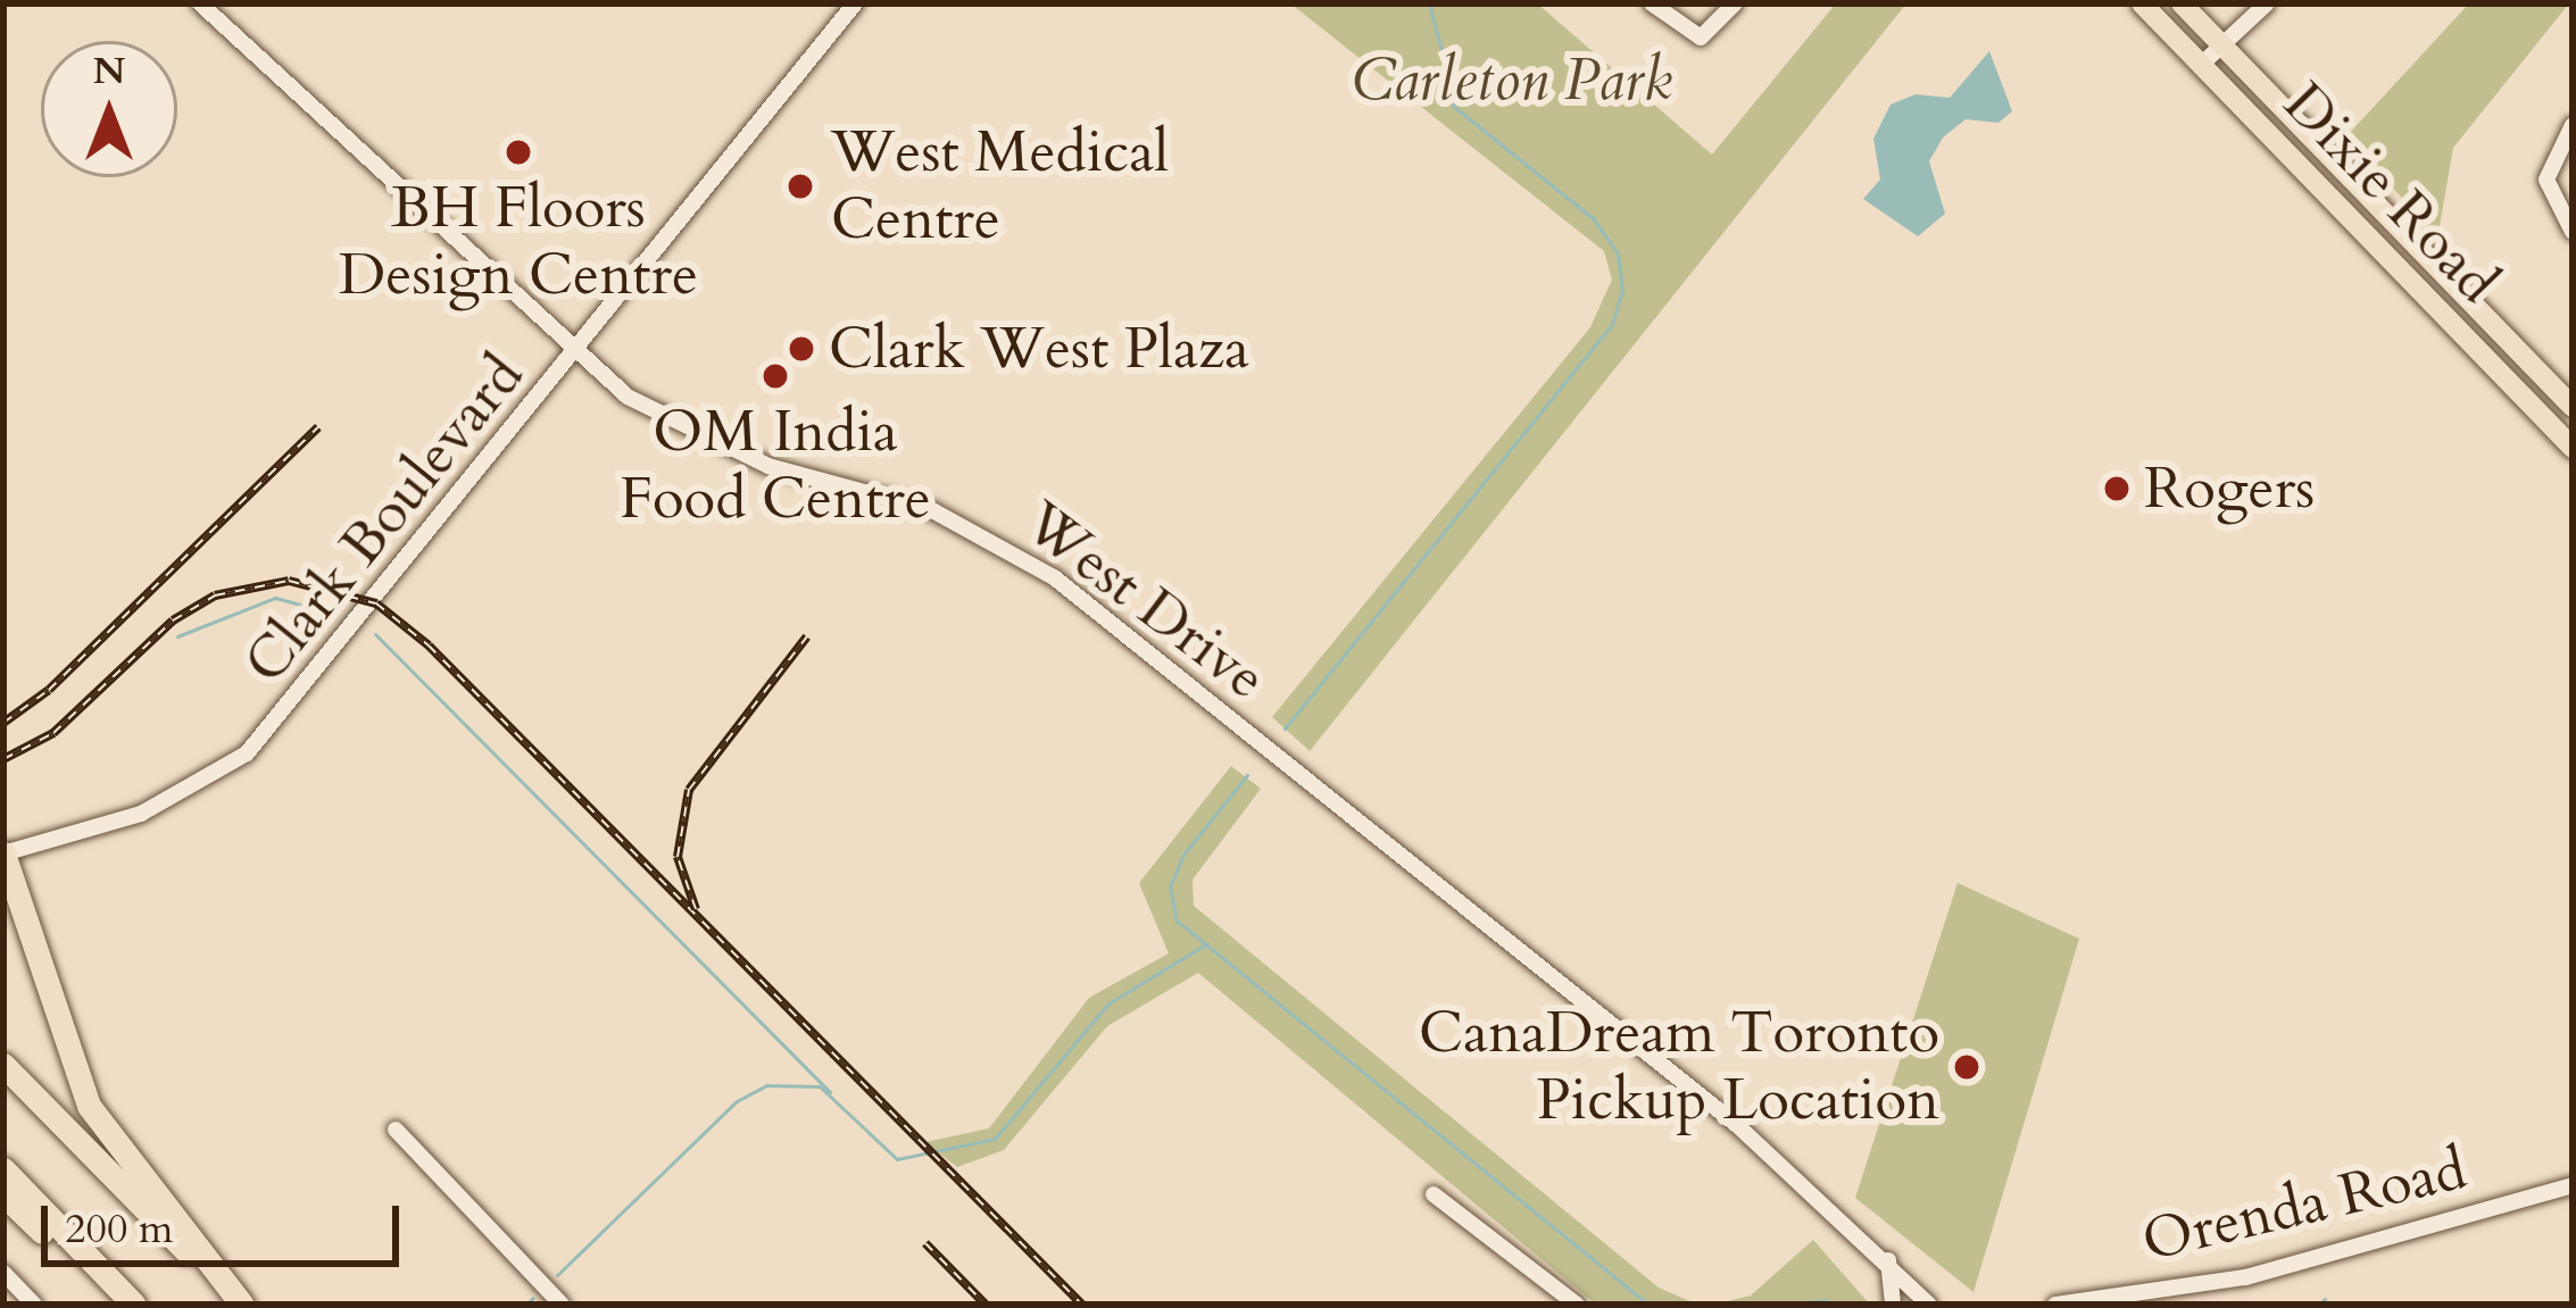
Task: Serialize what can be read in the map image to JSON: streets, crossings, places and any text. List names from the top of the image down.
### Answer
{
  "streets": {
    "main road": ["Dixie Road"],
    "street": ["Clark Boulevard", "West Drive", "Orenda Road"]
  },
  "crossings": [
    ["Clark Boulevard", "West Drive"]
  ],
  "parks": ["Carleton Park"],
  "places": [
    "BH Floors Design Centre",
    "West Medical Centre",
    "Clark West Plaza",
    "OM India Food Centre",
    "Rogers",
    "CanaDream Toronto Pickup Location"
  ],
  "scale_bar": "200 m",
  "north": "top"
}
